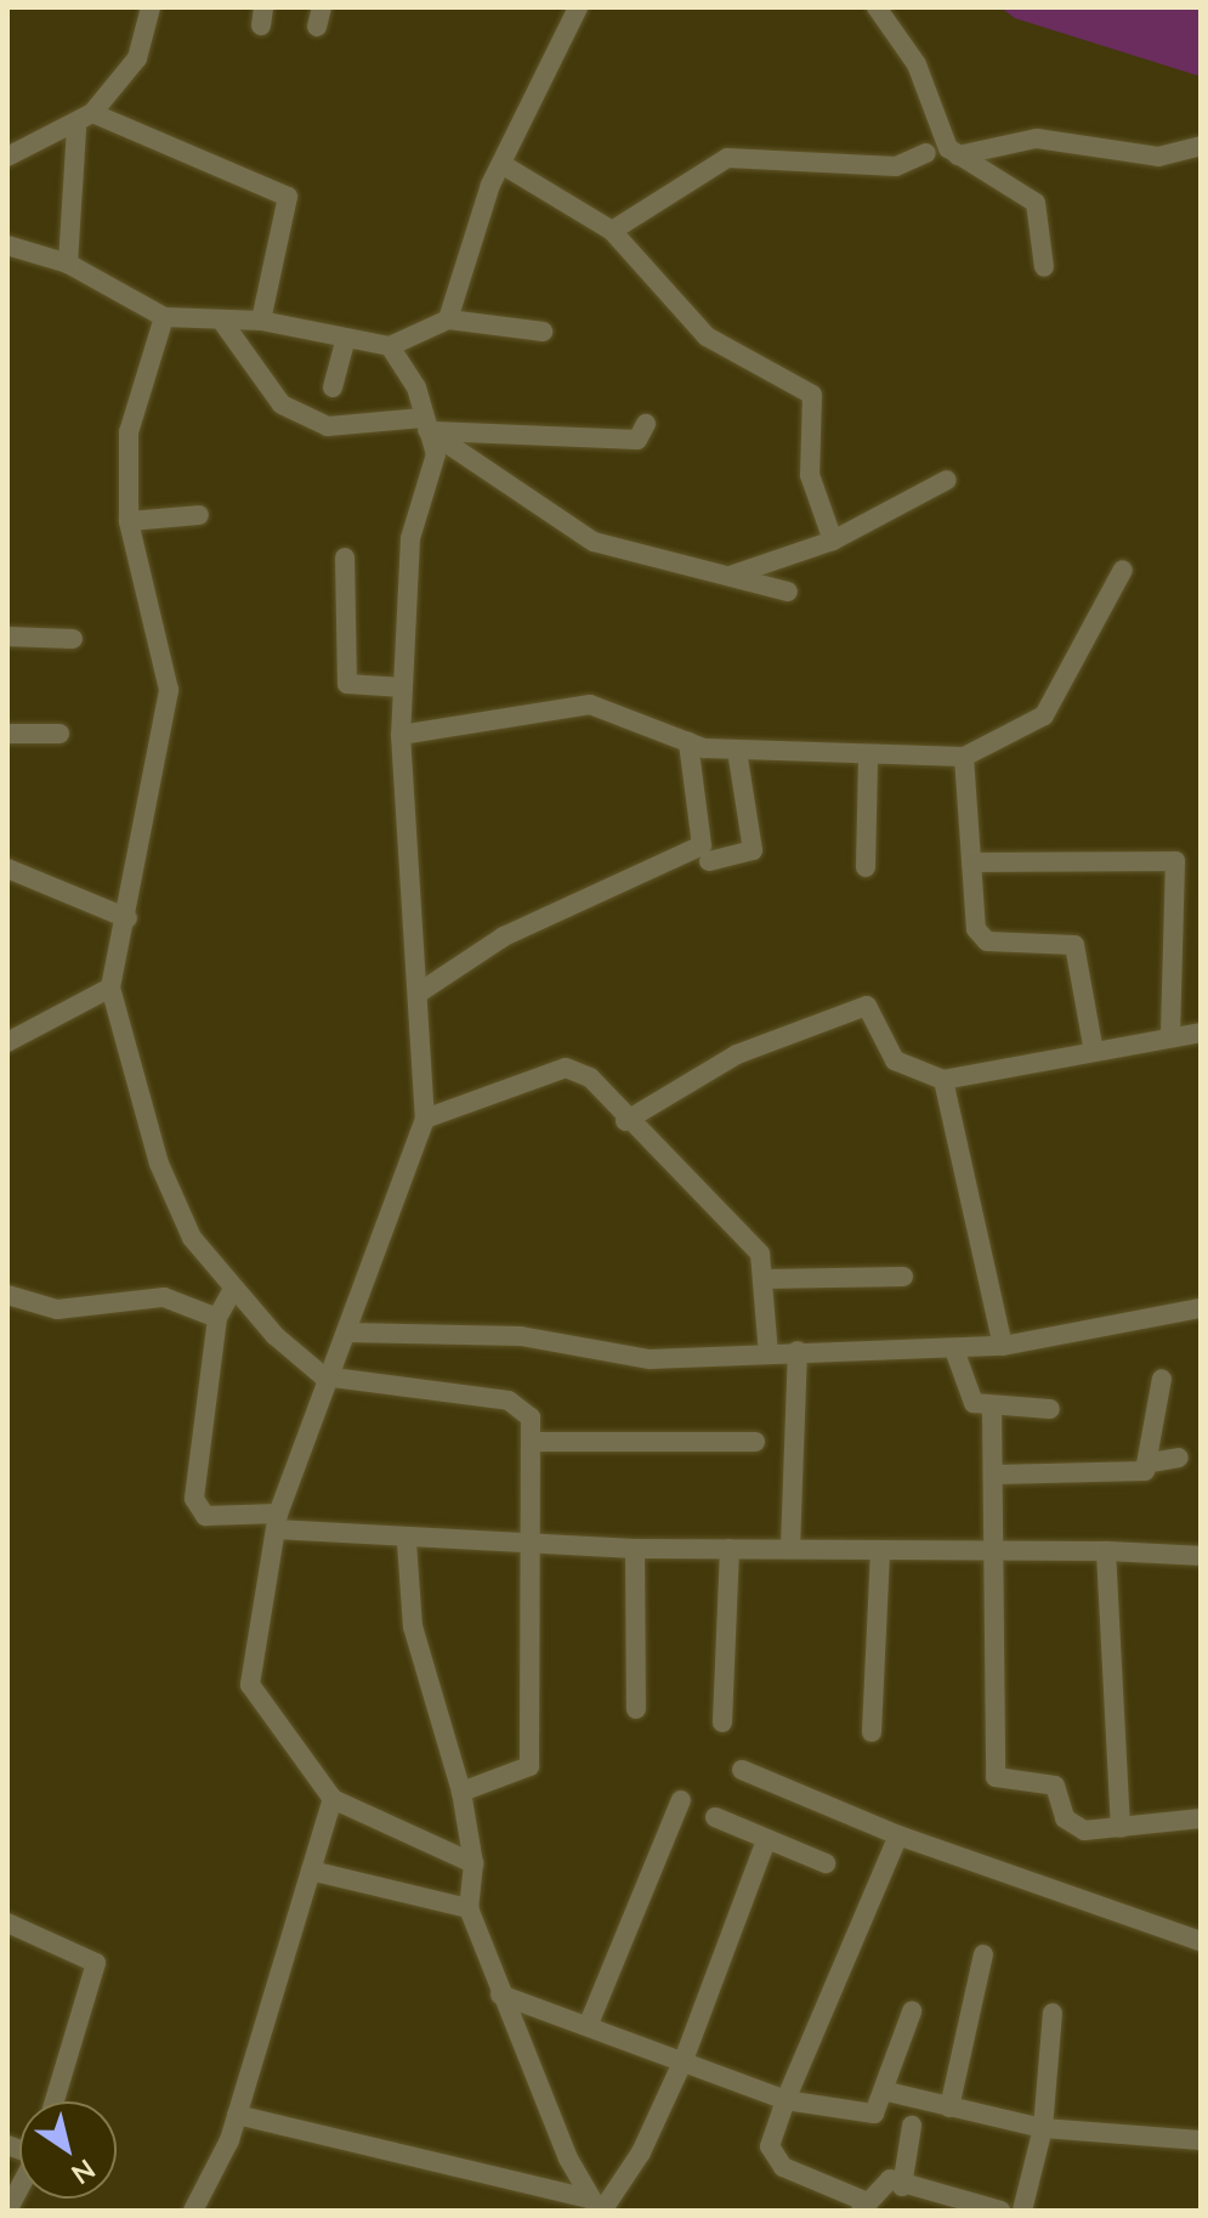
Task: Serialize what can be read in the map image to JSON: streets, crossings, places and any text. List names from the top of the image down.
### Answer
{
  "north": "bottom right"
}
